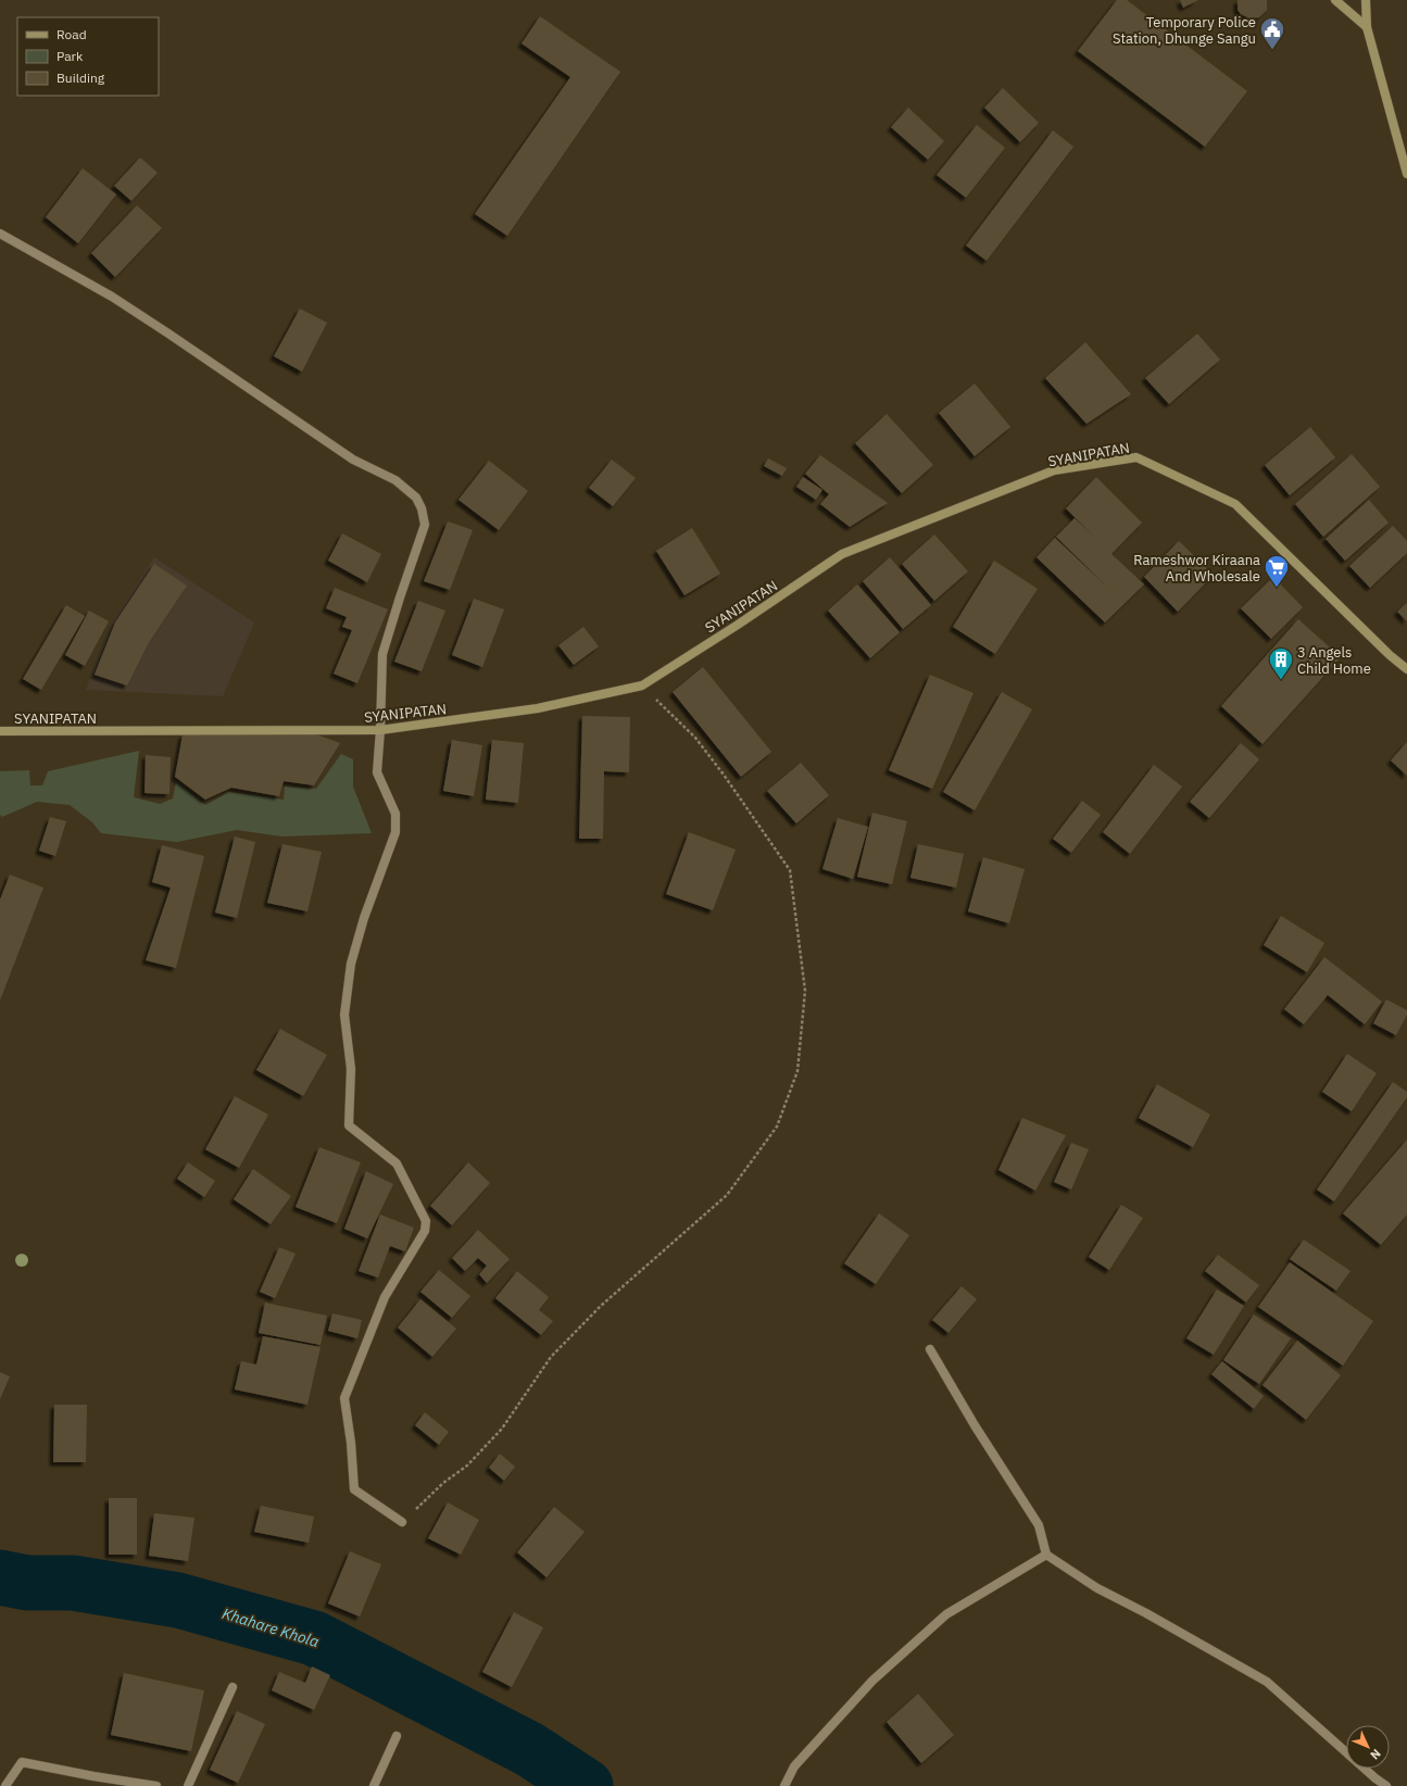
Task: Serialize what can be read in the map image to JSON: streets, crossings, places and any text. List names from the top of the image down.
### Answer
{
  "streets": {
    "main road": ["SYANIPATAN"]
  },
  "water": ["Khahare Khola"],
  "places": {
    "public building": ["Temporary Police Station, Dhunge Sangu"],
    "supermarket": ["Rameshwor Kiraana And Wholesale"],
    "building": ["3 Angels Child Home"]
  },
  "legend": ["Road", "Park", "Building"],
  "north": "bottom right"
}
